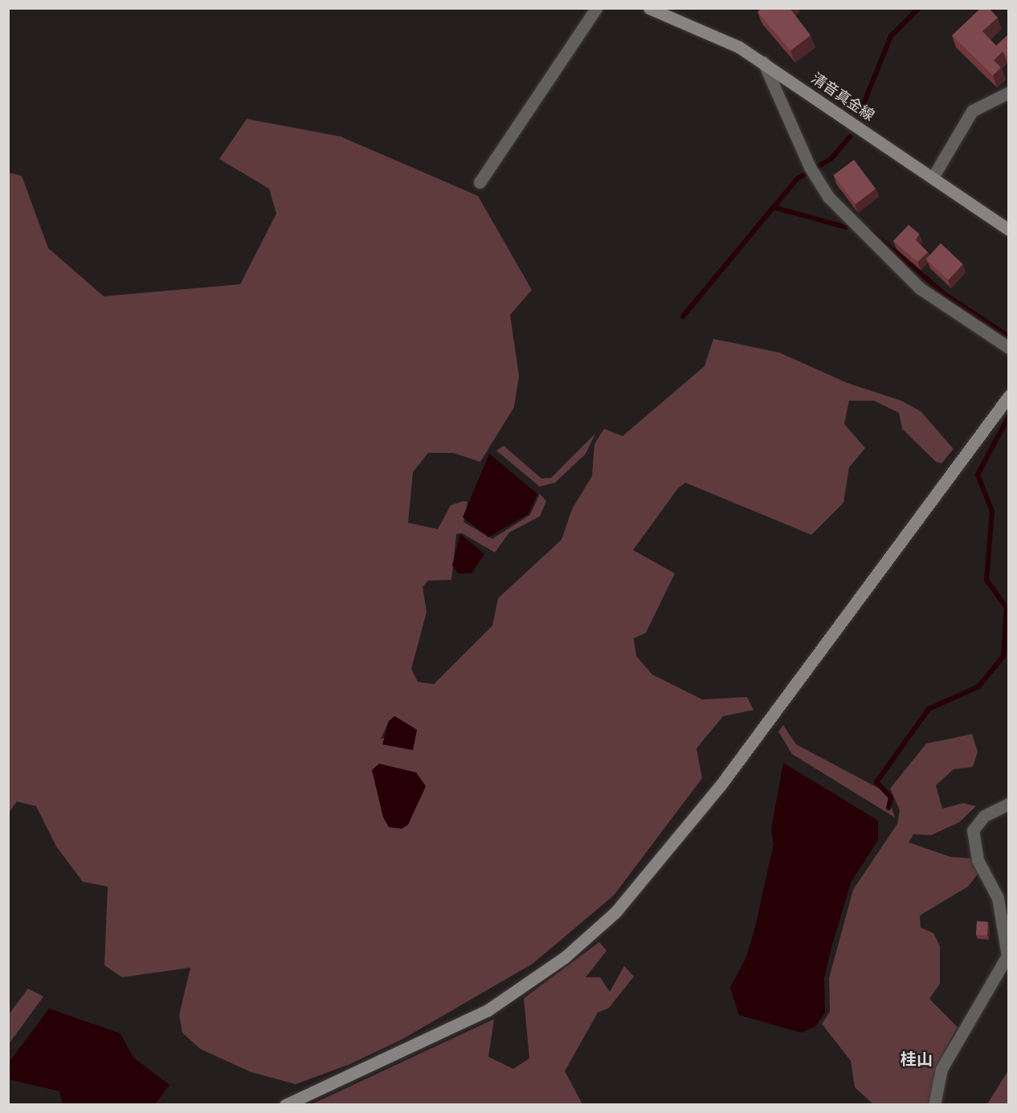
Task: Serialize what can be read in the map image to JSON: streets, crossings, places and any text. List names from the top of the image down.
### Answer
{
  "streets": {
    "street": ["清音真金線"]
  },
  "districts": ["桂山"]
}
